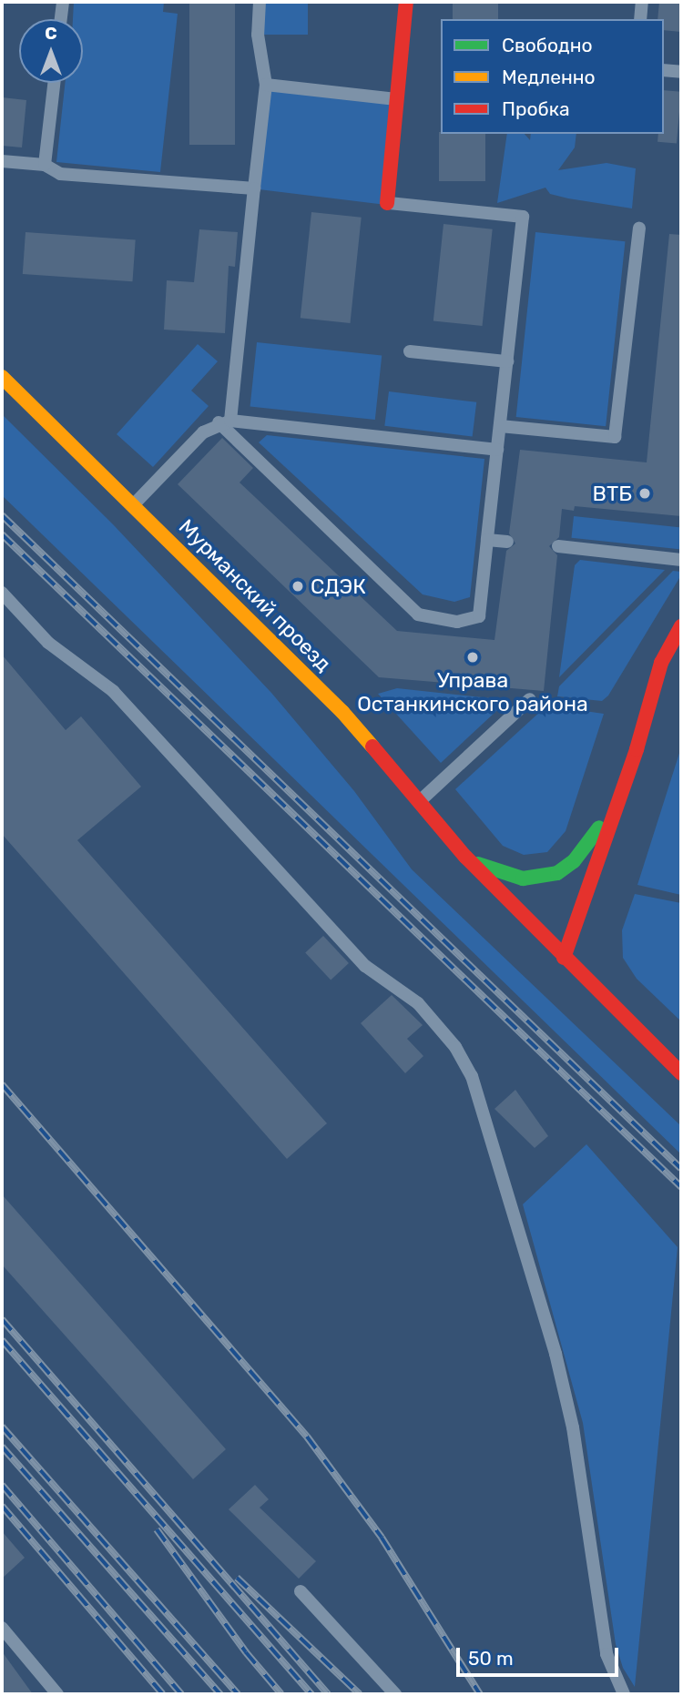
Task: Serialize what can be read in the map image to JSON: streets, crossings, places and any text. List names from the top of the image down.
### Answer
{
  "streets": {
    "street": ["Мурманский проезд"]
  },
  "places": ["ВТБ", "СДЭК", "Управа Останкинского района"],
  "legend": ["Свободно", "Медленно", "Пробка"],
  "scale_bar": "50 m",
  "north": "top"
}
